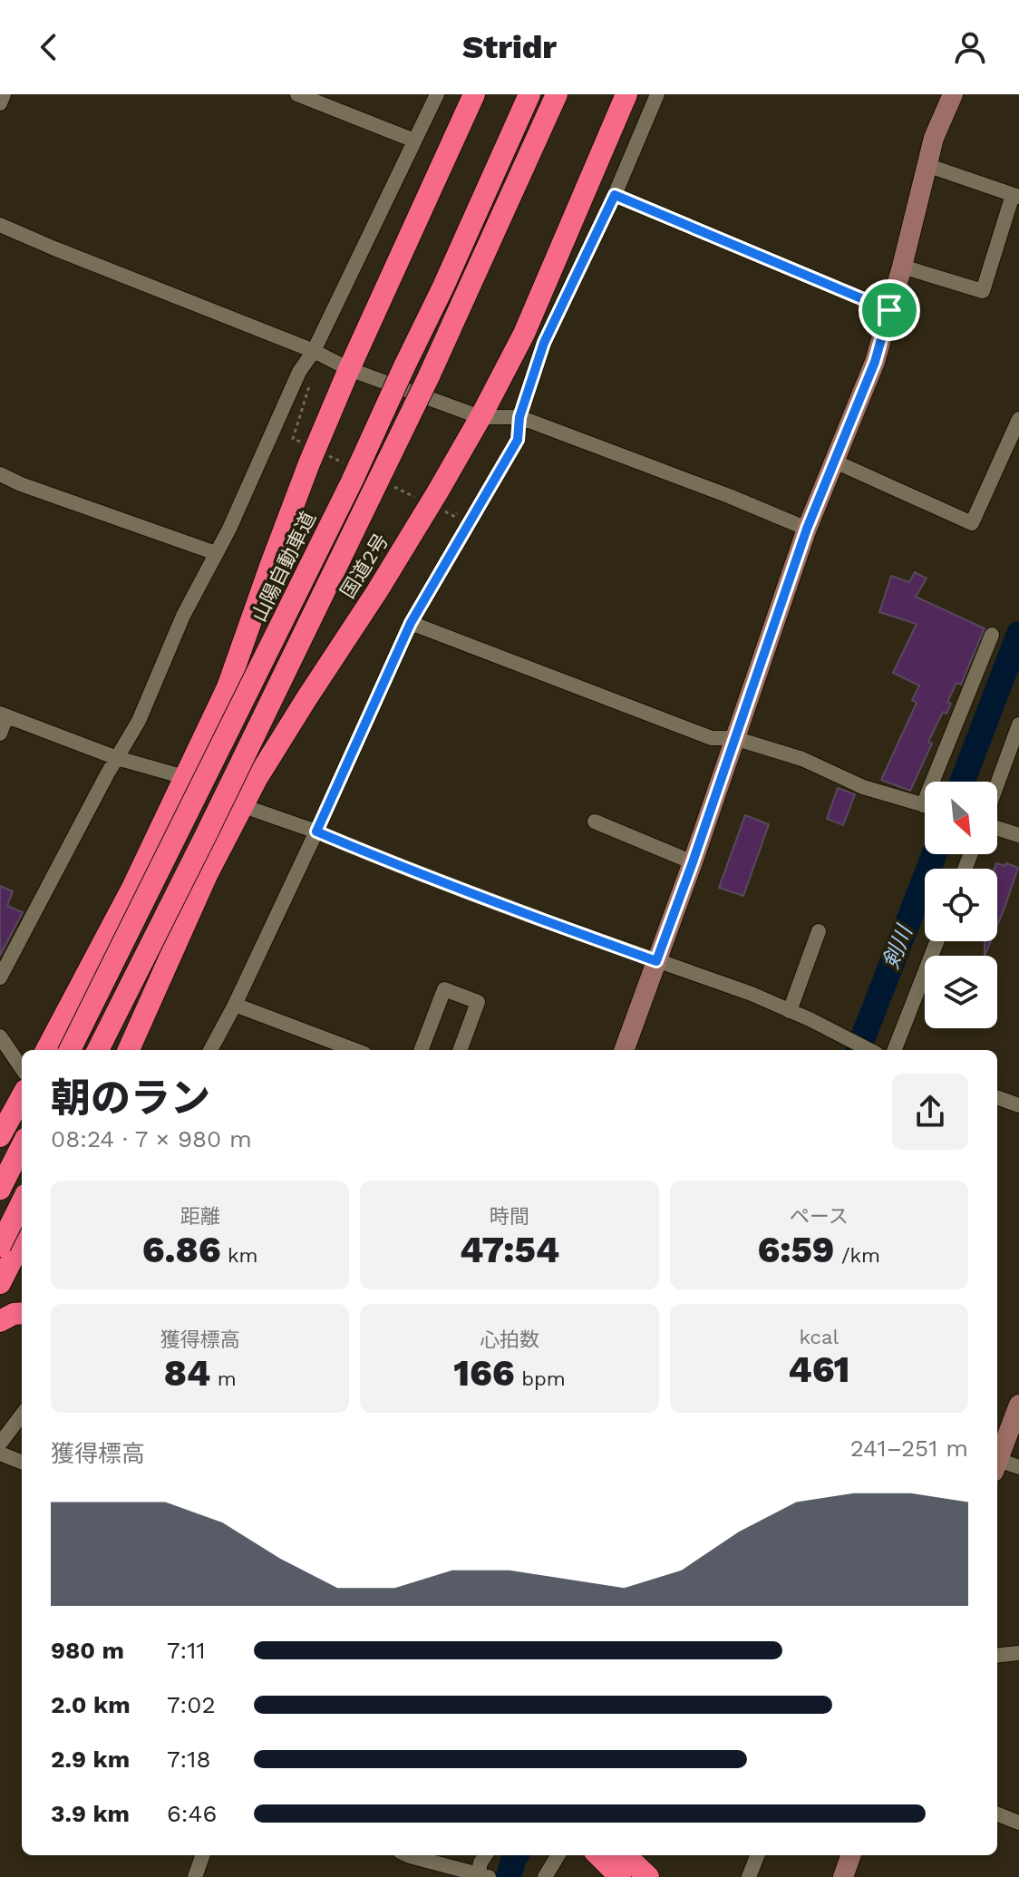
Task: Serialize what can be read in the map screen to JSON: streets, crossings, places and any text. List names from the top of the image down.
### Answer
{
  "streets": {
    "highway": ["国道2号", "山陽自動車道"]
  },
  "water": ["剣川"],
  "north": "bottom right",
  "page": {
    "header": "Stridr",
    "heading": ["朝のラン", "08:24 · 7 × 980 m"],
    "stats": [
      ["距離", "6.86 km"],
      ["時間", "47:54"],
      ["ペース", "6:59 /km"],
      ["獲得標高", "84 m"],
      ["心拍数", "166 bpm"],
      ["kcal", "461"]
    ],
    "chart": ["獲得標高", "241–251 m"],
    "list": [
      {
        "name": "980 m",
        "note": "7:11"
      },
      {
        "name": "2.0 km",
        "note": "7:02"
      },
      {
        "name": "2.9 km",
        "note": "7:18"
      },
      {
        "name": "3.9 km",
        "note": "6:46"
      }
    ]
  }
}
